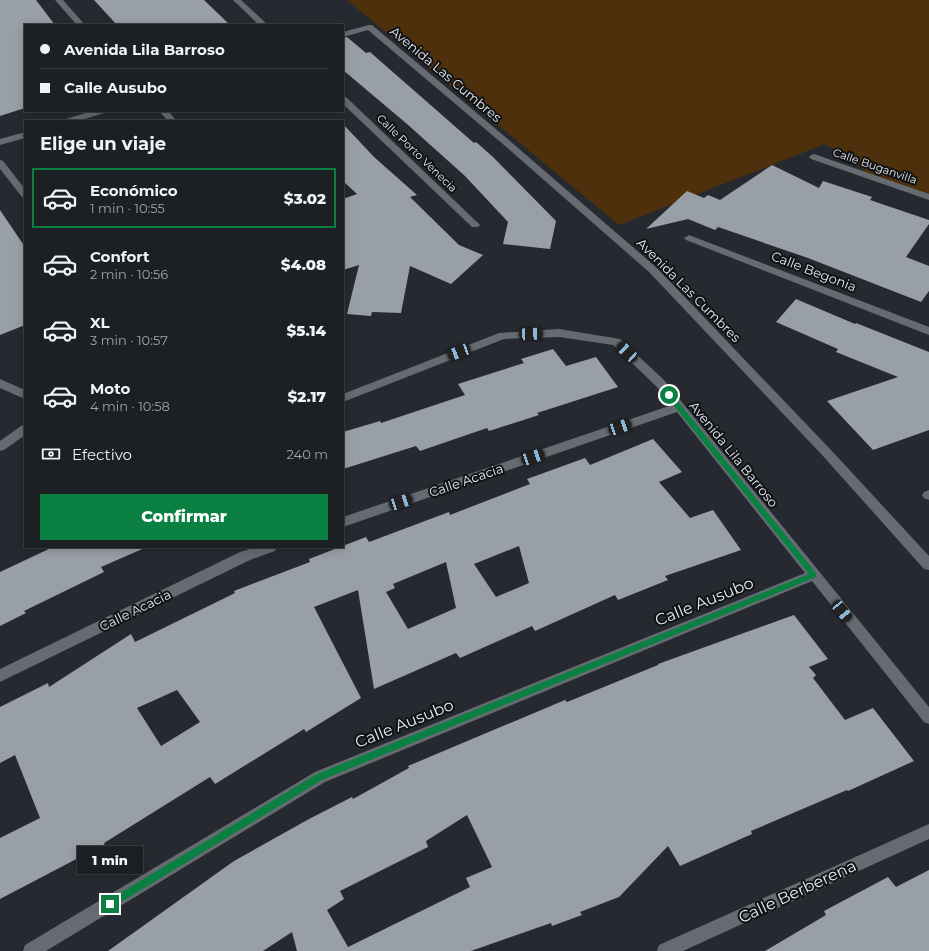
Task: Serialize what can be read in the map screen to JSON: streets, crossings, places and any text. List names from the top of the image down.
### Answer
{
  "streets": {
    "street": [
      "Avenida Las Cumbres",
      "Calle Porto Venecia",
      "Calle Buganvilla",
      "Calle Begonia",
      "Avenida Lila Barroso",
      "Calle Acacia",
      "Calle Ausubo",
      "Calle Berberena"
    ]
  },
  "crossings": [
    ["Avenida Lila Barroso", "Calle Acacia"],
    ["Avenida Lila Barroso", "Calle Ausubo"]
  ],
  "page": {
    "banner": ["Avenida Lila Barroso", "Calle Ausubo"],
    "heading": "Elige un viaje",
    "list": [
      {
        "name": "Económico",
        "note": "1 min · 10:55",
        "value": "$3.02"
      },
      {
        "name": "Confort",
        "note": "2 min · 10:56",
        "value": "$4.08"
      },
      {
        "name": "XL",
        "note": "3 min · 10:57",
        "value": "$5.14"
      },
      {
        "name": "Moto",
        "note": "4 min · 10:58",
        "value": "$2.17"
      }
    ],
    "pay": ["Efectivo", "240 m"],
    "buttons": "Confirmar",
    "bubble": "1 min"
  }
}
